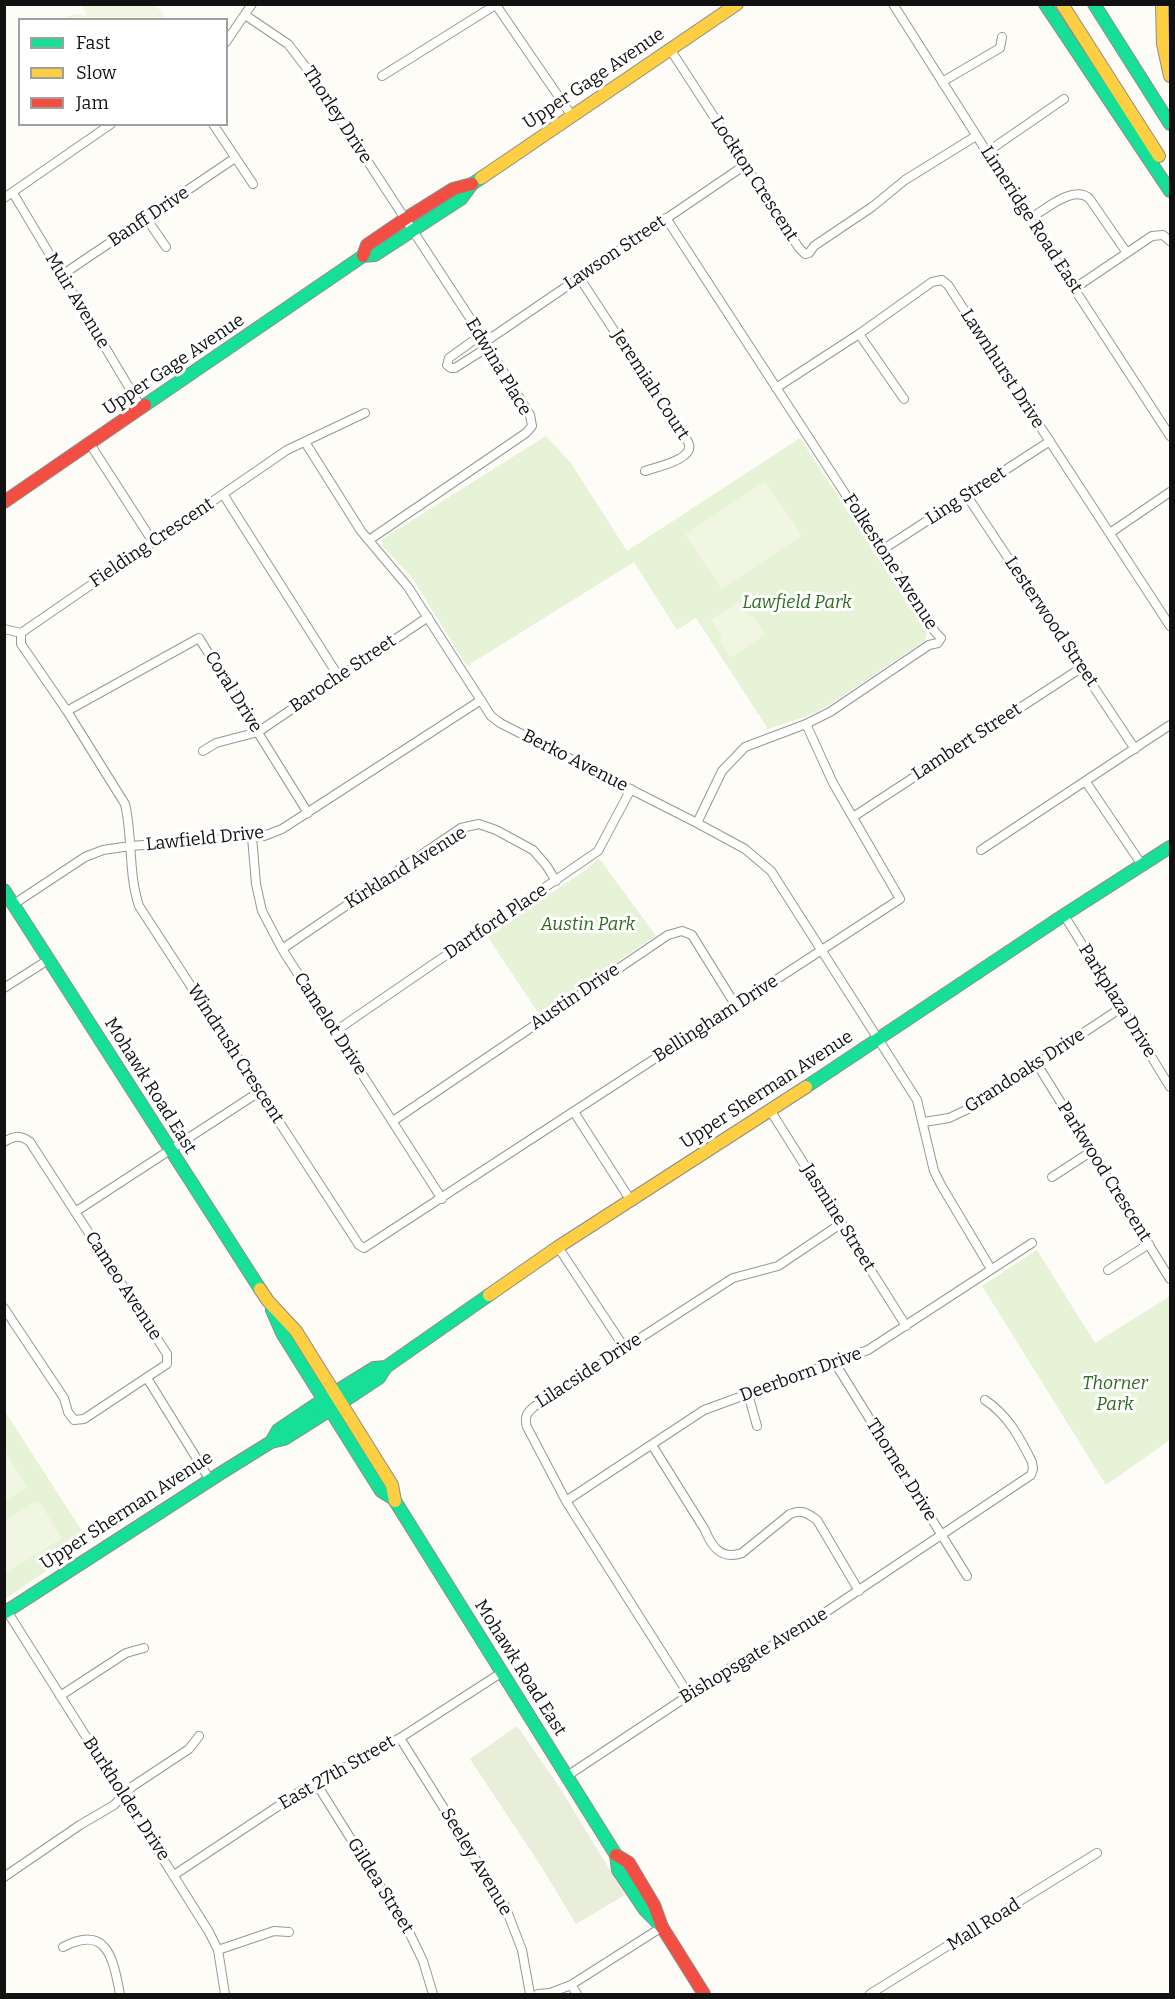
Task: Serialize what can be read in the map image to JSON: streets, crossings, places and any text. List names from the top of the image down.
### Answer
{
  "streets": {
    "main road": ["Upper Gage Avenue", "Mohawk Road East", "Upper Sherman Avenue"],
    "street": [
      "Thorley Drive",
      "Lockton Crescent",
      "Banff Drive",
      "Limeridge Road East",
      "Lawson Street",
      "Muir Avenue",
      "Edwina Place",
      "Lawnhurst Drive",
      "Jeremiah Court",
      "Ling Street",
      "Fielding Crescent",
      "Folkestone Avenue",
      "Lesterwood Street",
      "Baroche Street",
      "Coral Drive",
      "Lambert Street",
      "Berko Avenue",
      "Lawfield Drive",
      "Kirkland Avenue",
      "Dartford Place",
      "Austin Drive",
      "Parkplaza Drive",
      "Bellingham Drive",
      "Camelot Drive",
      "Windrush Crescent",
      "Grandoaks Drive",
      "Parkwood Crescent",
      "Jasmine Street",
      "Cameo Avenue",
      "Lilacside Drive",
      "Deerborn Drive",
      "Thorner Drive",
      "Bishopsgate Avenue",
      "East 27th Street",
      "Burkholder Drive",
      "Seeley Avenue",
      "Gildea Street",
      "Mall Road"
    ]
  },
  "crossings": [
    ["Upper Gage Avenue", "Thorley Drive"],
    ["Upper Gage Avenue", "Lockton Crescent"],
    ["Upper Gage Avenue", "Muir Avenue"],
    ["Upper Gage Avenue", "Edwina Place"],
    ["Thorley Drive", "Edwina Place"],
    ["Lockton Crescent", "Limeridge Road East"],
    ["Lockton Crescent", "Lawson Street"],
    ["Banff Drive", "Muir Avenue"],
    ["Lawson Street", "Edwina Place"],
    ["Lawson Street", "Jeremiah Court"],
    ["Lawson Street", "Folkestone Avenue"],
    ["Edwina Place", "Berko Avenue"],
    ["Lawnhurst Drive", "Ling Street"],
    ["Lawnhurst Drive", "Folkestone Avenue"],
    ["Ling Street", "Folkestone Avenue"],
    ["Ling Street", "Lesterwood Street"],
    ["Fielding Crescent", "Baroche Street"],
    ["Folkestone Avenue", "Berko Avenue"],
    ["Folkestone Avenue", "Bellingham Drive"],
    ["Lesterwood Street", "Lambert Street"],
    ["Baroche Street", "Coral Drive"],
    ["Baroche Street", "Berko Avenue"],
    ["Coral Drive", "Lawfield Drive"],
    ["Lambert Street", "Bellingham Drive"],
    ["Berko Avenue", "Lawfield Drive"],
    ["Berko Avenue", "Dartford Place"],
    ["Berko Avenue", "Bellingham Drive"],
    ["Berko Avenue", "Grandoaks Drive"],
    ["Berko Avenue", "Upper Sherman Avenue"],
    ["Berko Avenue", "Deerborn Drive"],
    ["Lawfield Drive", "Camelot Drive"],
    ["Lawfield Drive", "Windrush Crescent"],
    ["Lawfield Drive", "Mohawk Road East"],
    ["Kirkland Avenue", "Dartford Place"],
    ["Kirkland Avenue", "Camelot Drive"],
    ["Dartford Place", "Camelot Drive"],
    ["Austin Drive", "Bellingham Drive"],
    ["Austin Drive", "Camelot Drive"],
    ["Parkplaza Drive", "Grandoaks Drive"],
    ["Parkplaza Drive", "Upper Sherman Avenue"],
    ["Bellingham Drive", "Camelot Drive"],
    ["Bellingham Drive", "Windrush Crescent"],
    ["Grandoaks Drive", "Parkwood Crescent"],
    ["Mohawk Road East", "Upper Sherman Avenue"],
    ["Mohawk Road East", "Bishopsgate Avenue"],
    ["Mohawk Road East", "East 27th Street"],
    ["Upper Sherman Avenue", "Jasmine Street"],
    ["Upper Sherman Avenue", "Burkholder Drive"],
    ["Jasmine Street", "Lilacside Drive"],
    ["Jasmine Street", "Deerborn Drive"],
    ["Lilacside Drive", "Deerborn Drive"],
    ["Lilacside Drive", "Bishopsgate Avenue"],
    ["Deerborn Drive", "Thorner Drive"],
    ["Thorner Drive", "Bishopsgate Avenue"],
    ["East 27th Street", "Burkholder Drive"],
    ["East 27th Street", "Seeley Avenue"],
    ["East 27th Street", "Gildea Street"]
  ],
  "parks": ["Lawfield Park", "Austin Park", "Thorner Park"],
  "legend": ["Fast", "Slow", "Jam"]
}
